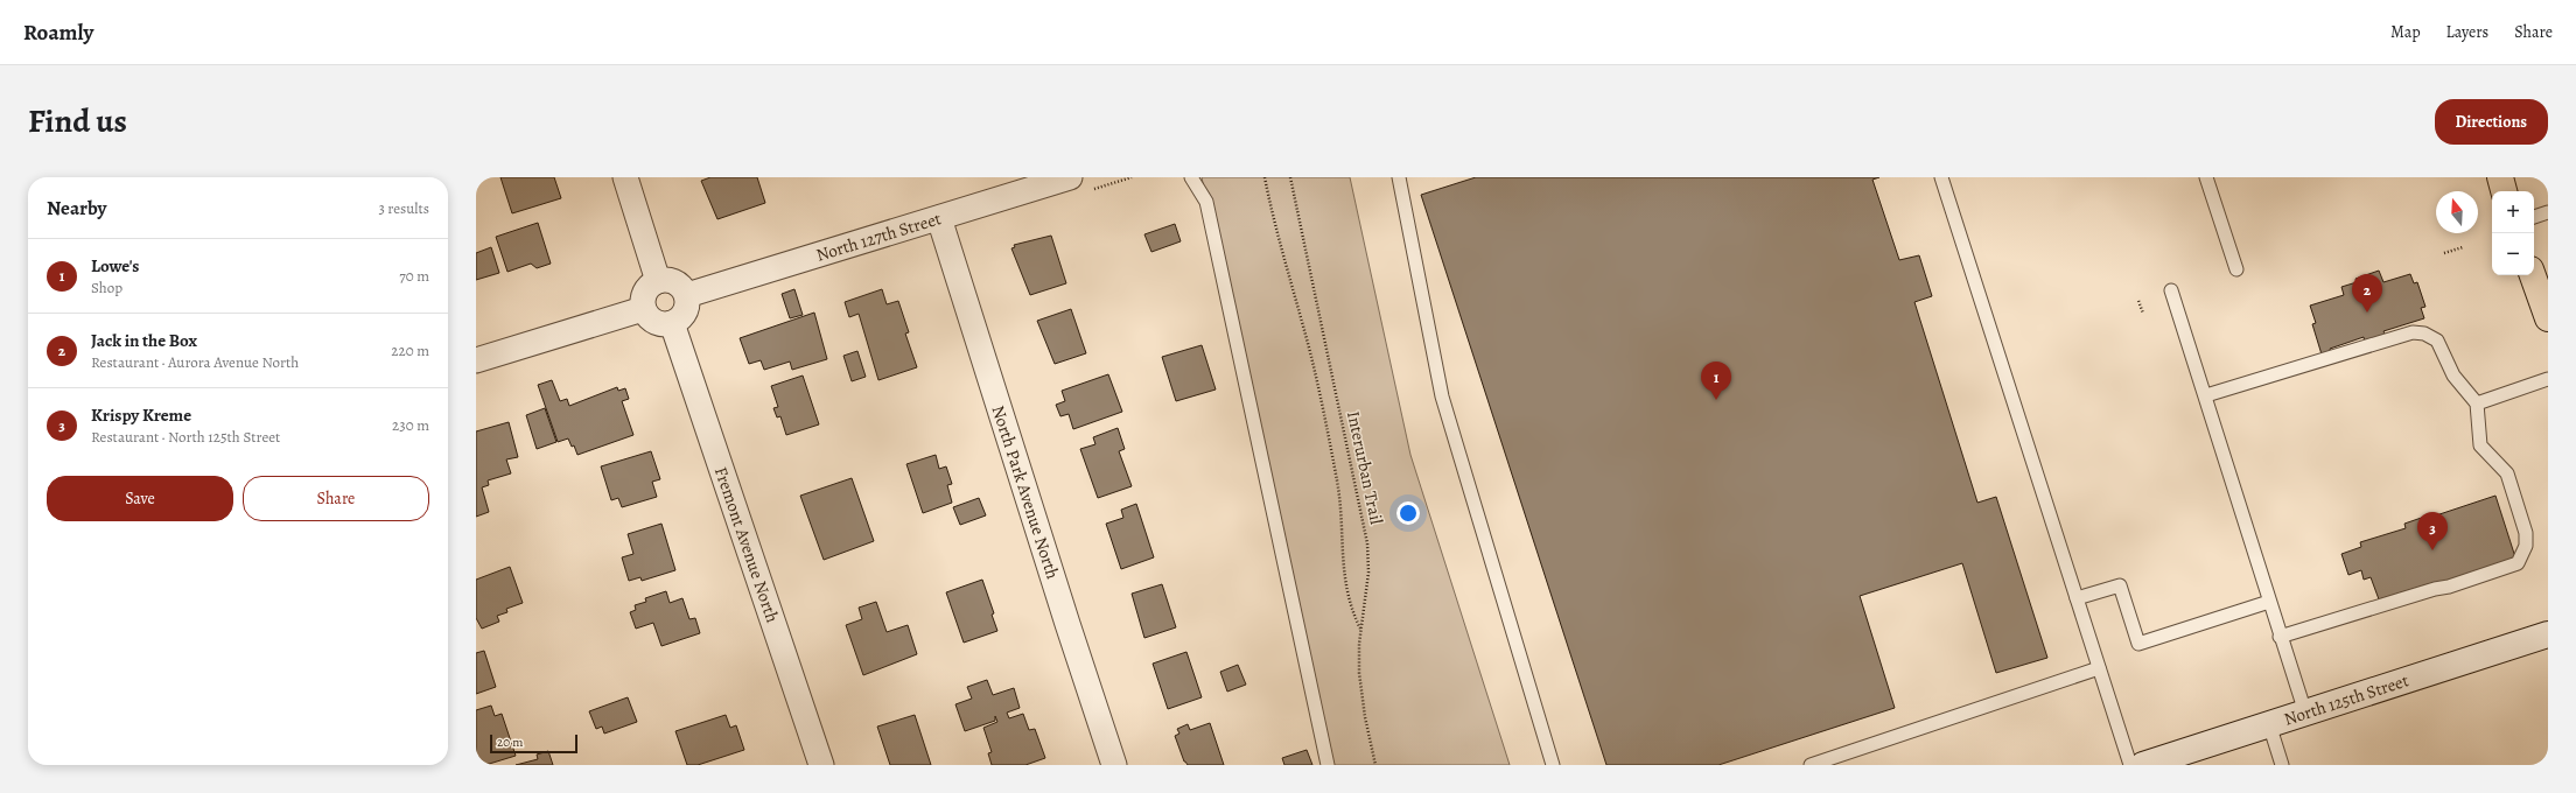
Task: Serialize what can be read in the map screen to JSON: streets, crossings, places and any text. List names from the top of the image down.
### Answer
{
  "streets": {
    "street": [
      "North 127th Street",
      "North Park Avenue North",
      "Fremont Avenue North",
      "North 125th Street"
    ],
    "path": ["Interurban Trail"]
  },
  "crossings": [
    ["North 127th Street", "North Park Avenue North"],
    ["North 127th Street", "Fremont Avenue North"]
  ],
  "scale_bar": "20 m",
  "north": "top",
  "page": {
    "header": "Roamly",
    "nav": ["Map", "Layers", "Share"],
    "title": "Find us",
    "buttons": [
      "Directions",
      ["Save", "Share"]
    ],
    "heading": ["Nearby", "3 results"],
    "map_buttons": ["+", "−"],
    "list": [
      {
        "mark": "1",
        "name": "Lowe's",
        "note": "Shop",
        "value": "70 m"
      },
      {
        "mark": "2",
        "name": "Jack in the Box",
        "note": "Restaurant · Aurora Avenue North",
        "value": "220 m"
      },
      {
        "mark": "3",
        "name": "Krispy Kreme",
        "note": "Restaurant · North 125th Street",
        "value": "230 m"
      }
    ],
    "pins": ["2", "1", "3"],
    "scale": "20 m"
  }
}
